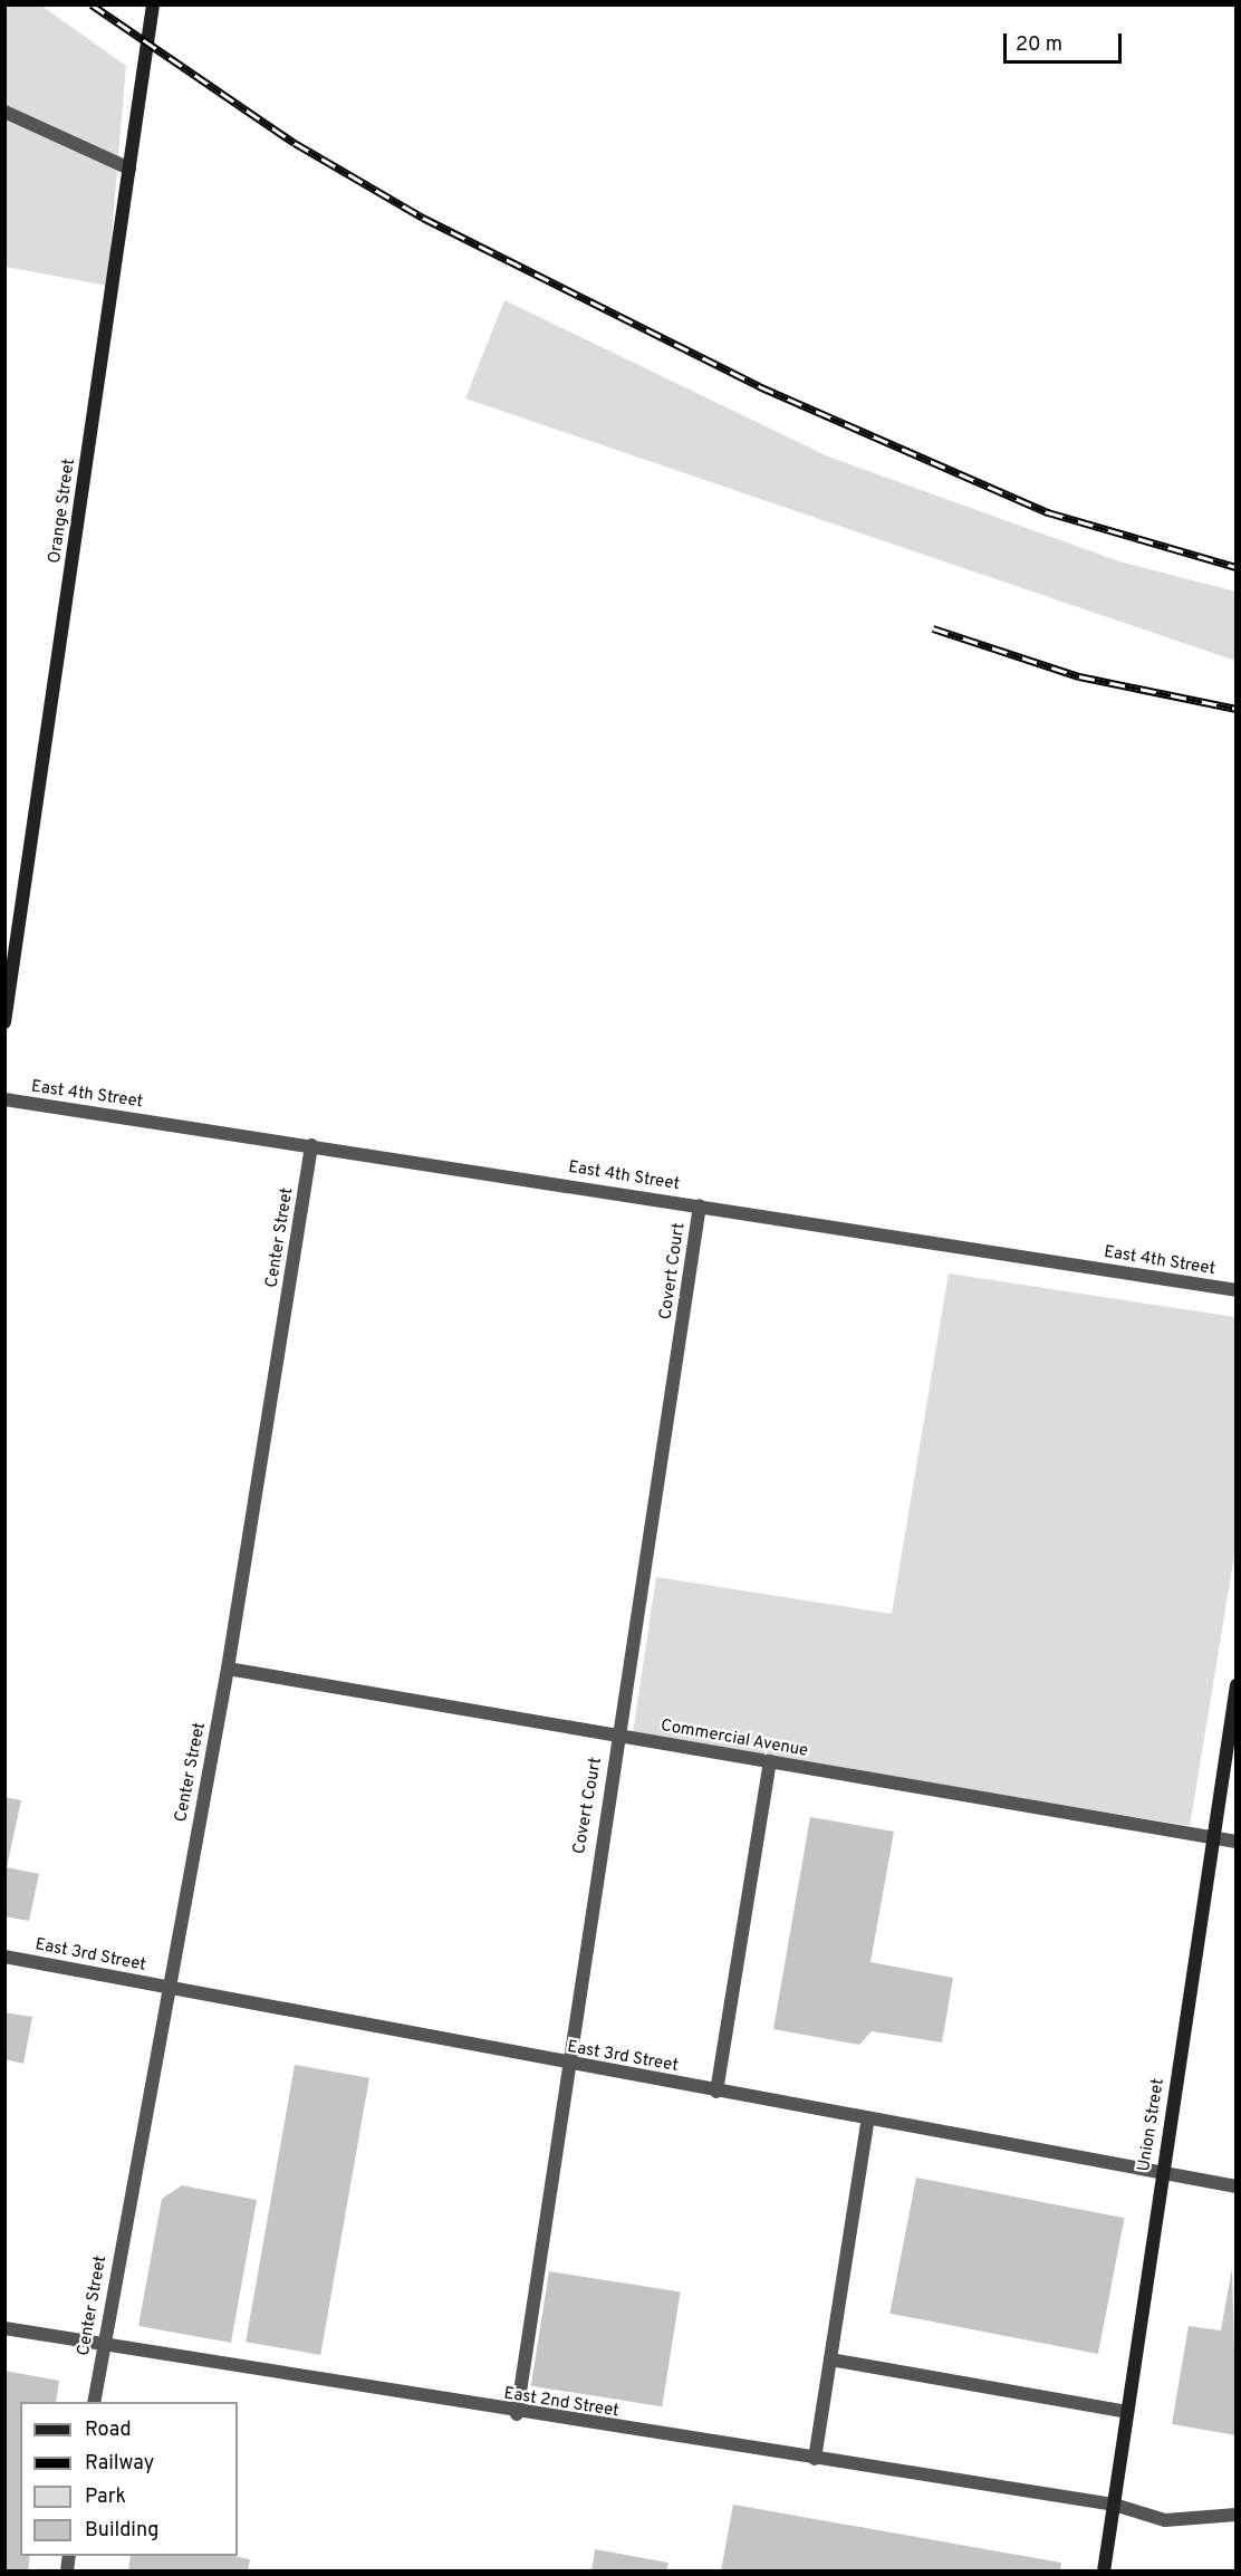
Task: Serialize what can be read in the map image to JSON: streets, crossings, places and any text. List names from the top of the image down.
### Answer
{
  "streets": {
    "street": [
      "Orange Street",
      "East 4th Street",
      "Center Street",
      "Covert Court",
      "Commercial Avenue",
      "East 3rd Street",
      "Union Street",
      "East 2nd Street"
    ]
  },
  "crossings": [
    ["East 4th Street", "Center Street"],
    ["East 4th Street", "Covert Court"],
    ["Center Street", "Commercial Avenue"],
    ["Center Street", "East 3rd Street"],
    ["Center Street", "East 2nd Street"],
    ["Covert Court", "Commercial Avenue"],
    ["Covert Court", "East 3rd Street"],
    ["Covert Court", "East 2nd Street"],
    ["Commercial Avenue", "Union Street"],
    ["East 3rd Street", "Union Street"],
    ["Union Street", "East 2nd Street"]
  ],
  "legend": [
    "Road",
    "Railway",
    "Park",
    "Building"
  ],
  "scale_bar": "20 m"
}
